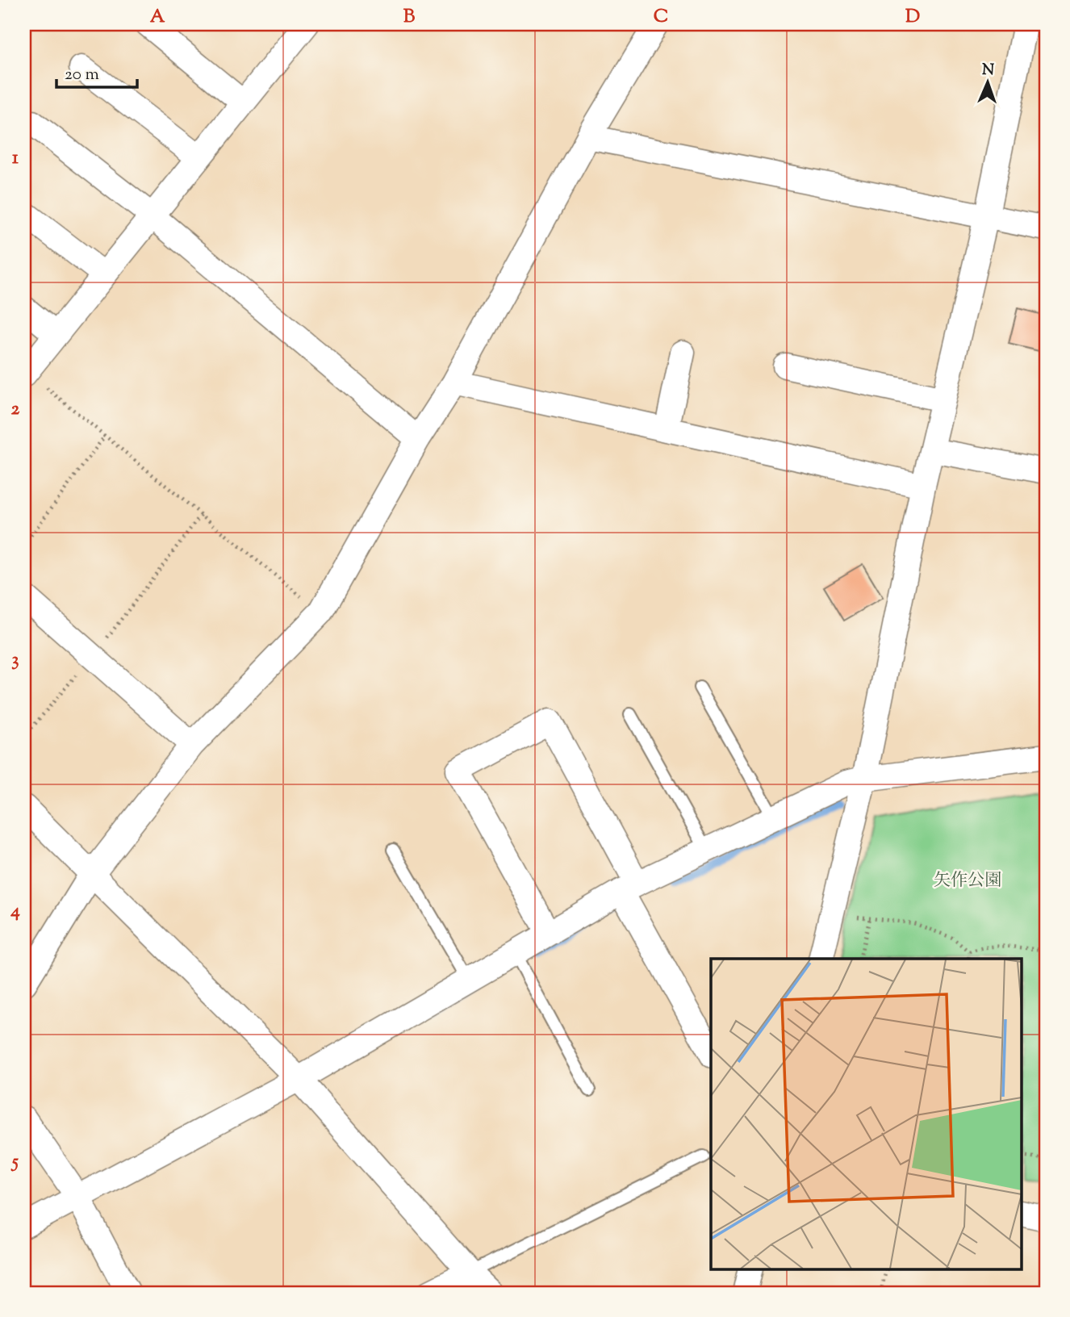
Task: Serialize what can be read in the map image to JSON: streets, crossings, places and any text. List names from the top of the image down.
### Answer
{
  "parks": ["矢作公園"],
  "scale_bar": "20 m",
  "north": "top",
  "grid": {
    "columns": [
      "A",
      "B",
      "C",
      "D"
    ],
    "rows": [
      "1",
      "2",
      "3",
      "4",
      "5"
    ]
  }
}
